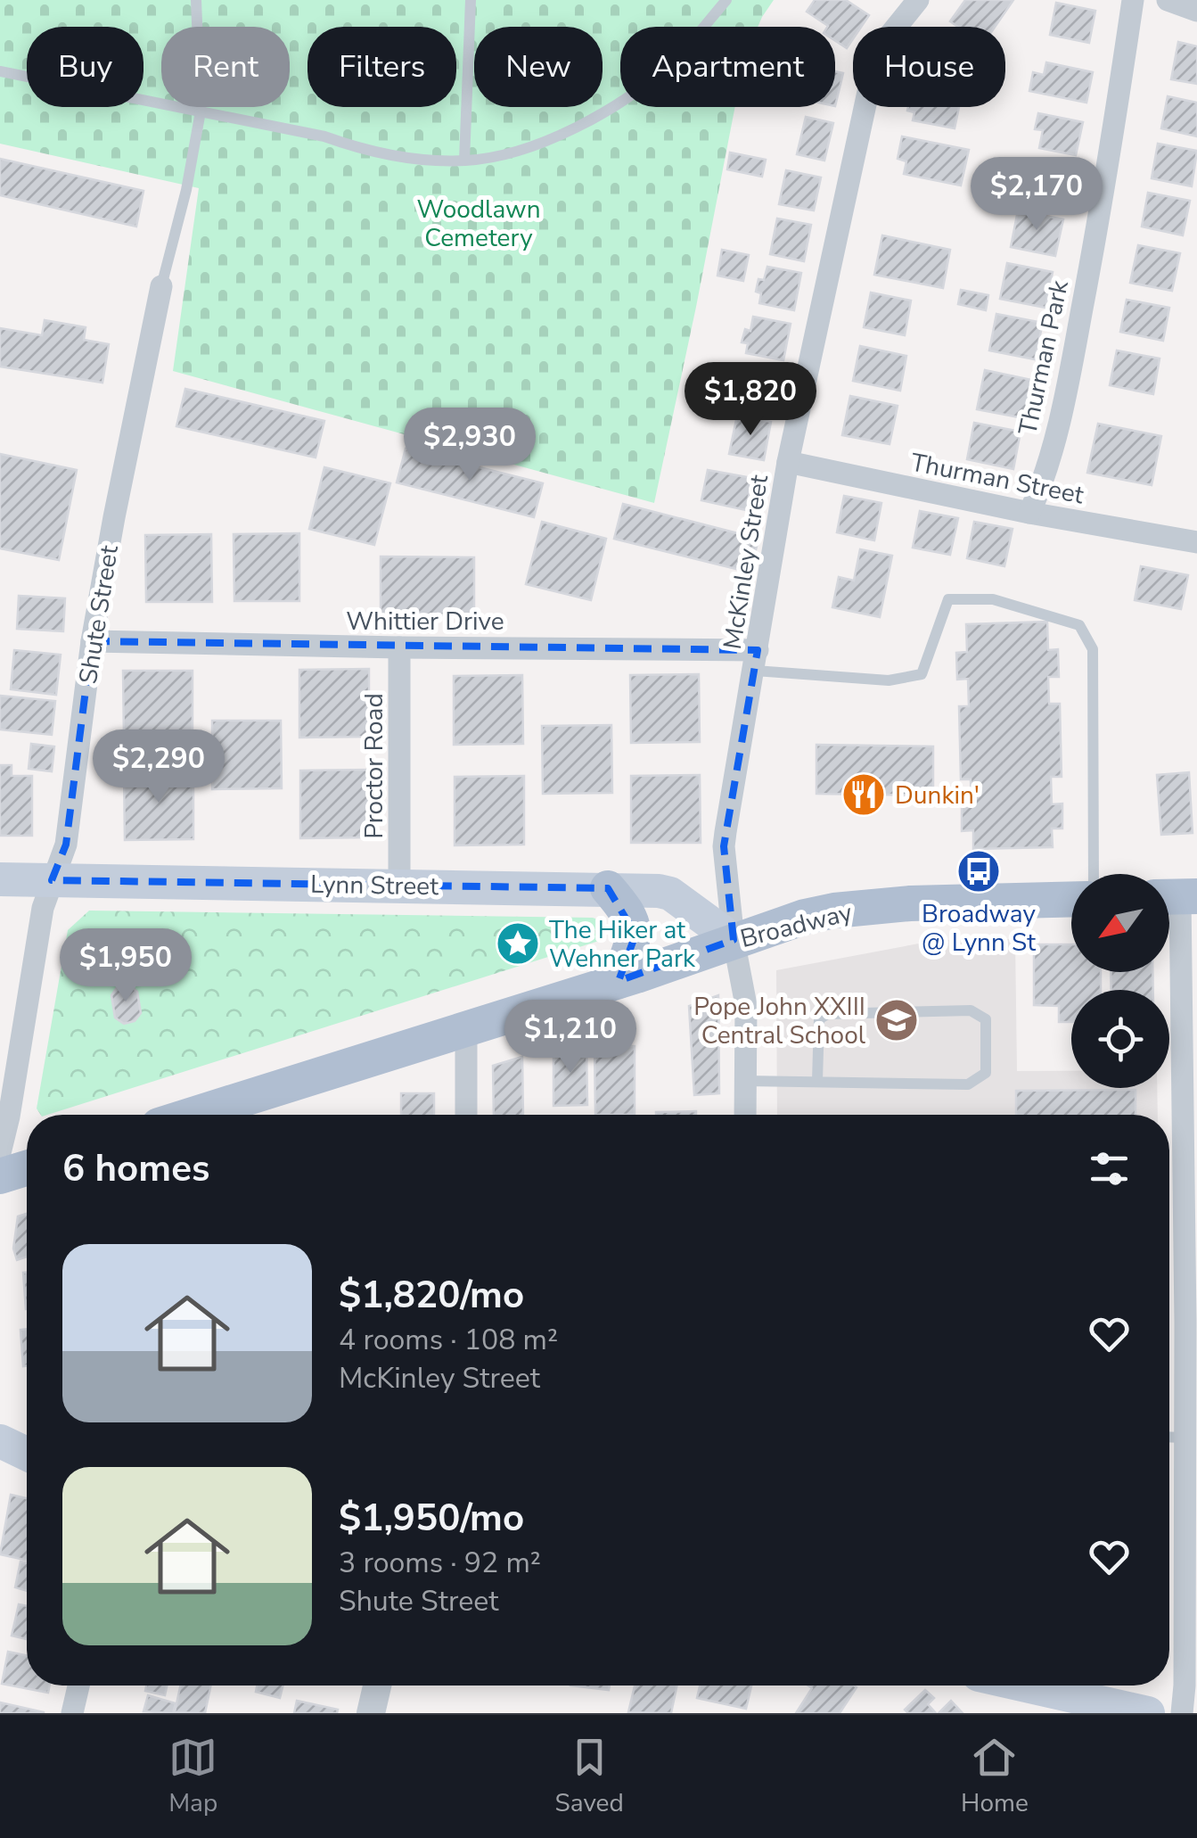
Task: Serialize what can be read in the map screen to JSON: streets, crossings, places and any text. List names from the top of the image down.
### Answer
{
  "streets": {
    "main road": ["Lynn Street", "Broadway"],
    "street": [
      "Thurman Park",
      "Thurman Street",
      "McKinley Street",
      "Shute Street",
      "Whittier Drive",
      "Proctor Road"
    ]
  },
  "crossings": [
    ["Thurman Park", "Thurman Street"],
    ["Thurman Street", "McKinley Street"],
    ["McKinley Street", "Whittier Drive"],
    ["McKinley Street", "Lynn Street"],
    ["McKinley Street", "Broadway"],
    ["Shute Street", "Whittier Drive"],
    ["Shute Street", "Lynn Street"],
    ["Whittier Drive", "Proctor Road"],
    ["Proctor Road", "Lynn Street"],
    ["Lynn Street", "Broadway"]
  ],
  "parks": ["Woodlawn Cemetery"],
  "places": {
    "restaurant": ["Dunkin'"],
    "bus stop": ["Broadway @ Lynn St"],
    "place": ["The Hiker at Wehner Park"],
    "school or university": ["Pope John XXIII Central School"]
  },
  "north": "bottom left",
  "page": {
    "chip": [
      "Buy",
      "Rent",
      "Filters",
      "New",
      "Apartment",
      "House"
    ],
    "price": [
      "$2,170",
      "$1,820",
      "$2,930",
      "$2,290",
      "$1,950",
      "$1,210"
    ],
    "heading": "6 homes",
    "list": [
      {
        "name": "$1,820/mo",
        "note": "4 rooms · 108 m² · McKinley Street"
      },
      {
        "name": "$1,950/mo",
        "note": "3 rooms · 92 m² · Shute Street"
      }
    ],
    "tabs": ["Map", "Saved", "Home"]
  }
}
